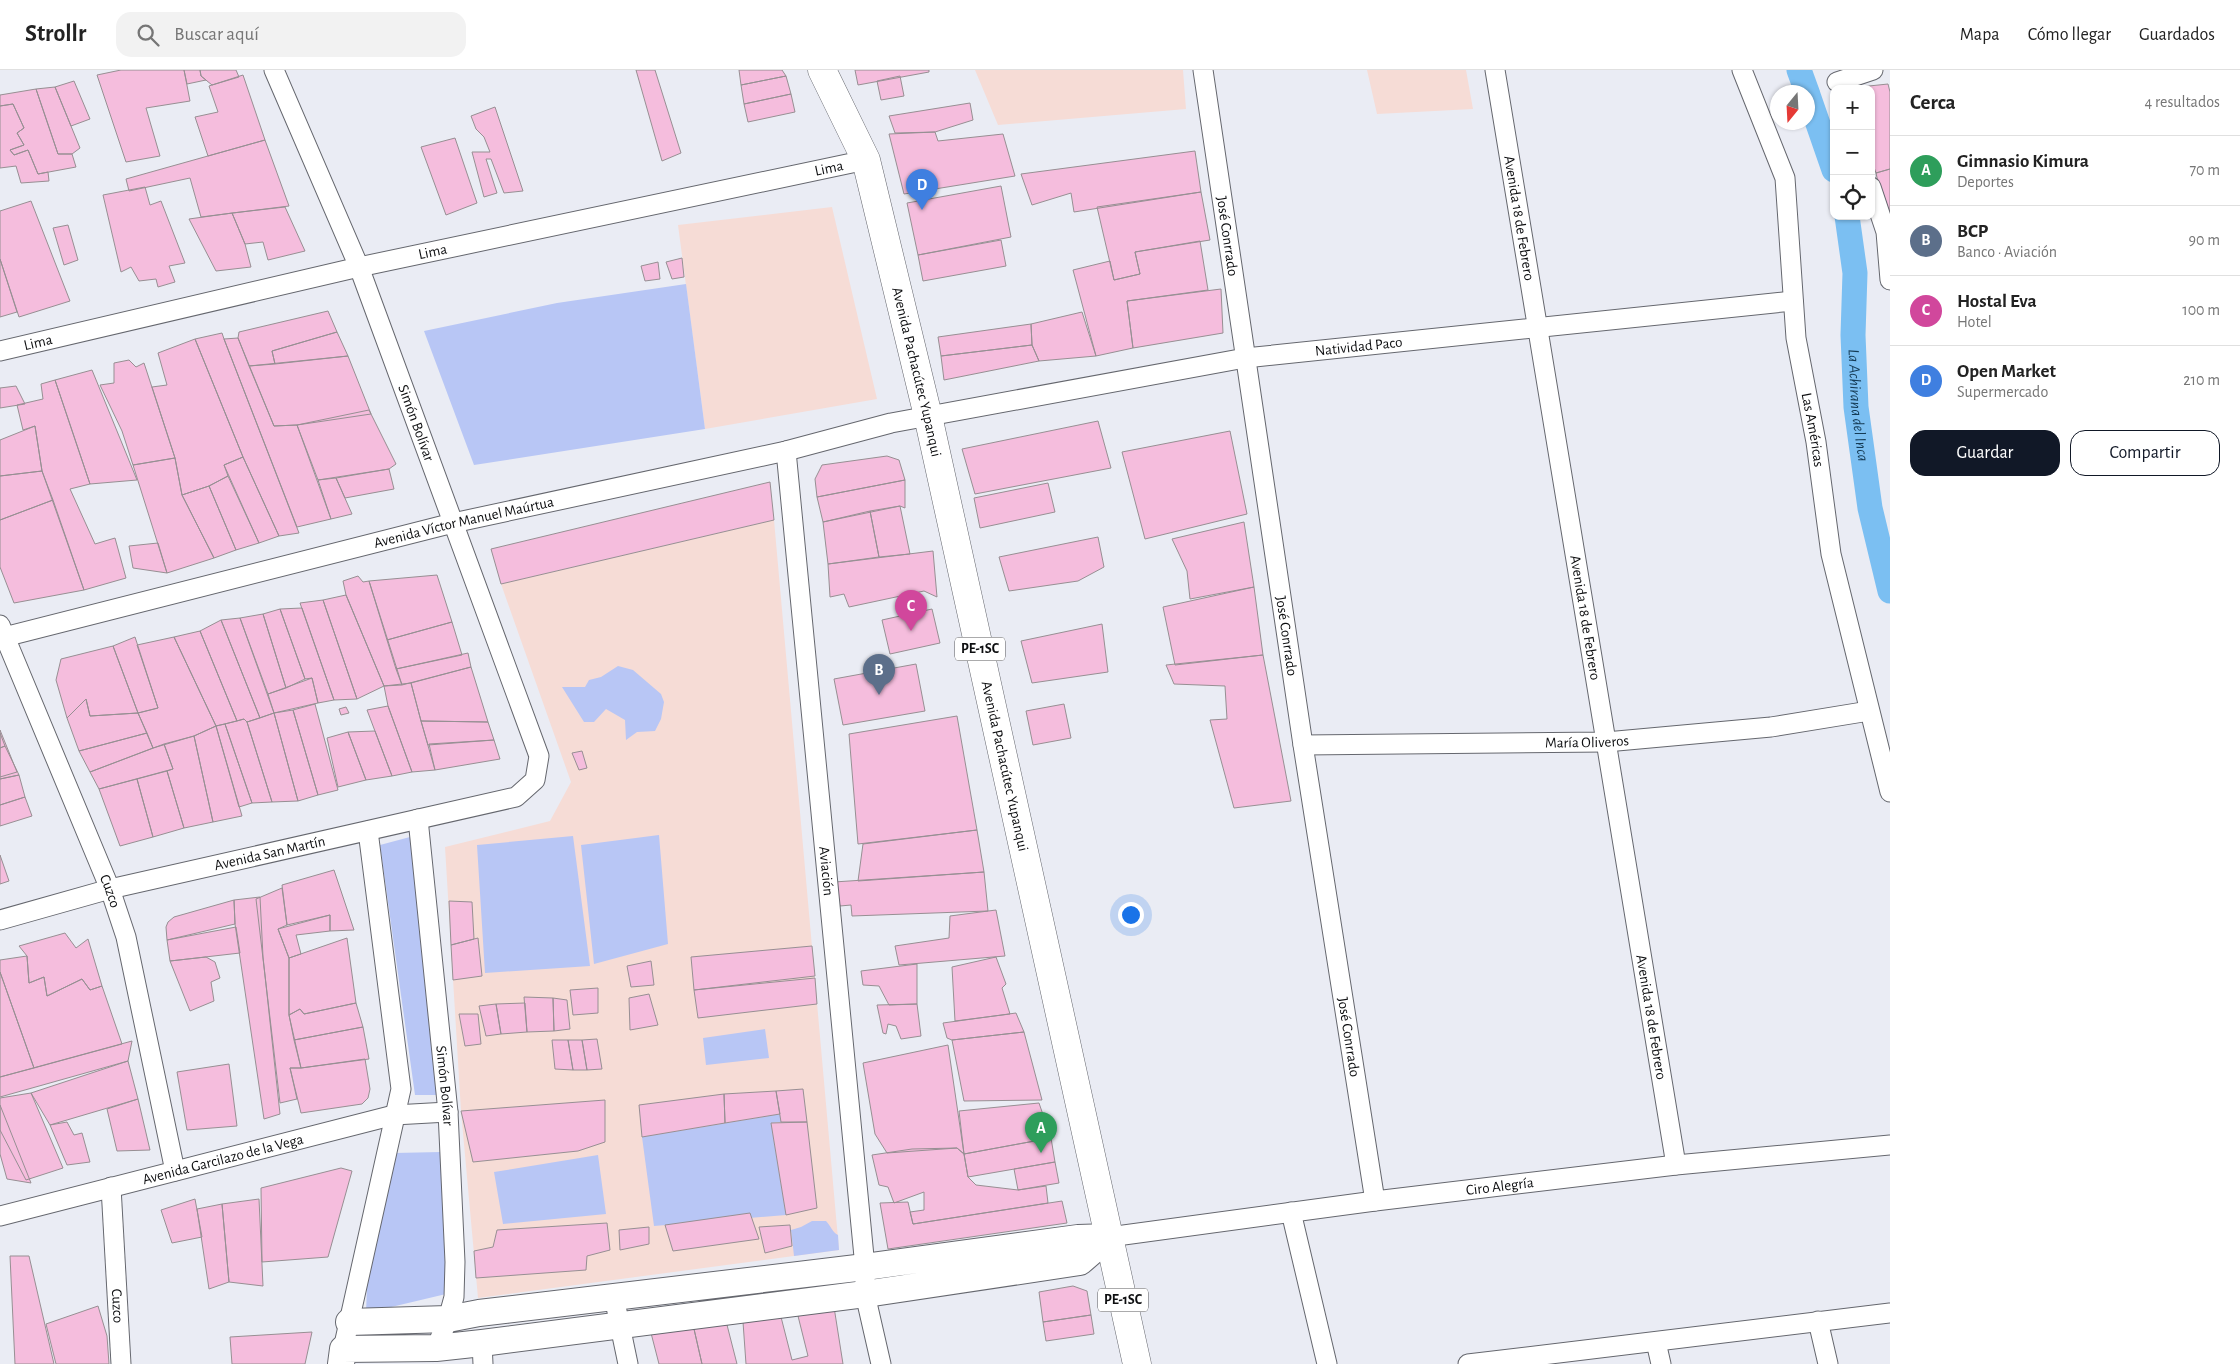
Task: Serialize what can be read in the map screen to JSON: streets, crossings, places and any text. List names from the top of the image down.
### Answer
{
  "streets": {
    "main road": ["Avenida Pachacútec Yupanqui", "PE-1SC"],
    "street": [
      "Lima",
      "Avenida 18 de Febrero",
      "José Conrrado",
      "Natividad Paco",
      "Simón Bolívar",
      "Las Américas",
      "Avenida Víctor Manuel Maúrtua",
      "María Oliveros",
      "Avenida San Martín",
      "Aviación",
      "Cuzco",
      "Avenida Garcilazo de la Vega",
      "Ciro Alegría"
    ]
  },
  "crossings": [
    ["Lima", "Avenida Pachacútec Yupanqui"],
    ["Lima", "Simón Bolívar"],
    ["Avenida 18 de Febrero", "Natividad Paco"],
    ["Avenida 18 de Febrero", "María Oliveros"],
    ["Avenida 18 de Febrero", "Ciro Alegría"],
    ["José Conrrado", "Natividad Paco"],
    ["José Conrrado", "María Oliveros"],
    ["José Conrrado", "Ciro Alegría"],
    ["Natividad Paco", "Avenida Pachacútec Yupanqui"],
    ["Natividad Paco", "Las Américas"],
    ["Natividad Paco", "Avenida Víctor Manuel Maúrtua"],
    ["Avenida Pachacútec Yupanqui", "Avenida Víctor Manuel Maúrtua"],
    ["Avenida Pachacútec Yupanqui", "PE-1SC"],
    ["Avenida Pachacútec Yupanqui", "Ciro Alegría"],
    ["Simón Bolívar", "Avenida Víctor Manuel Maúrtua"],
    ["Simón Bolívar", "Avenida San Martín"],
    ["Simón Bolívar", "Avenida Garcilazo de la Vega"],
    ["Las Américas", "María Oliveros"],
    ["Avenida Víctor Manuel Maúrtua", "Aviación"],
    ["Avenida Víctor Manuel Maúrtua", "Cuzco"],
    ["PE-1SC", "Ciro Alegría"],
    ["Avenida San Martín", "Cuzco"],
    ["Cuzco", "Avenida Garcilazo de la Vega"]
  ],
  "water": ["La Achirana del Inca"],
  "north": "bottom",
  "page": {
    "header": "Strollr",
    "search": "Buscar aquí",
    "nav": ["Mapa", "Cómo llegar", "Guardados"],
    "heading": ["Cerca", "4 resultados"],
    "map_buttons": ["+", "−"],
    "list": [
      {
        "mark": "A",
        "name": "Gimnasio Kimura",
        "note": "Deportes",
        "value": "70 m"
      },
      {
        "mark": "B",
        "name": "BCP",
        "note": "Banco · Aviación",
        "value": "90 m"
      },
      {
        "mark": "C",
        "name": "Hostal Eva",
        "note": "Hotel",
        "value": "100 m"
      },
      {
        "mark": "D",
        "name": "Open Market",
        "note": "Supermercado",
        "value": "210 m"
      }
    ],
    "pins": [
      "D",
      "C",
      "B",
      "A"
    ],
    "buttons": ["Guardar", "Compartir"]
  }
}
